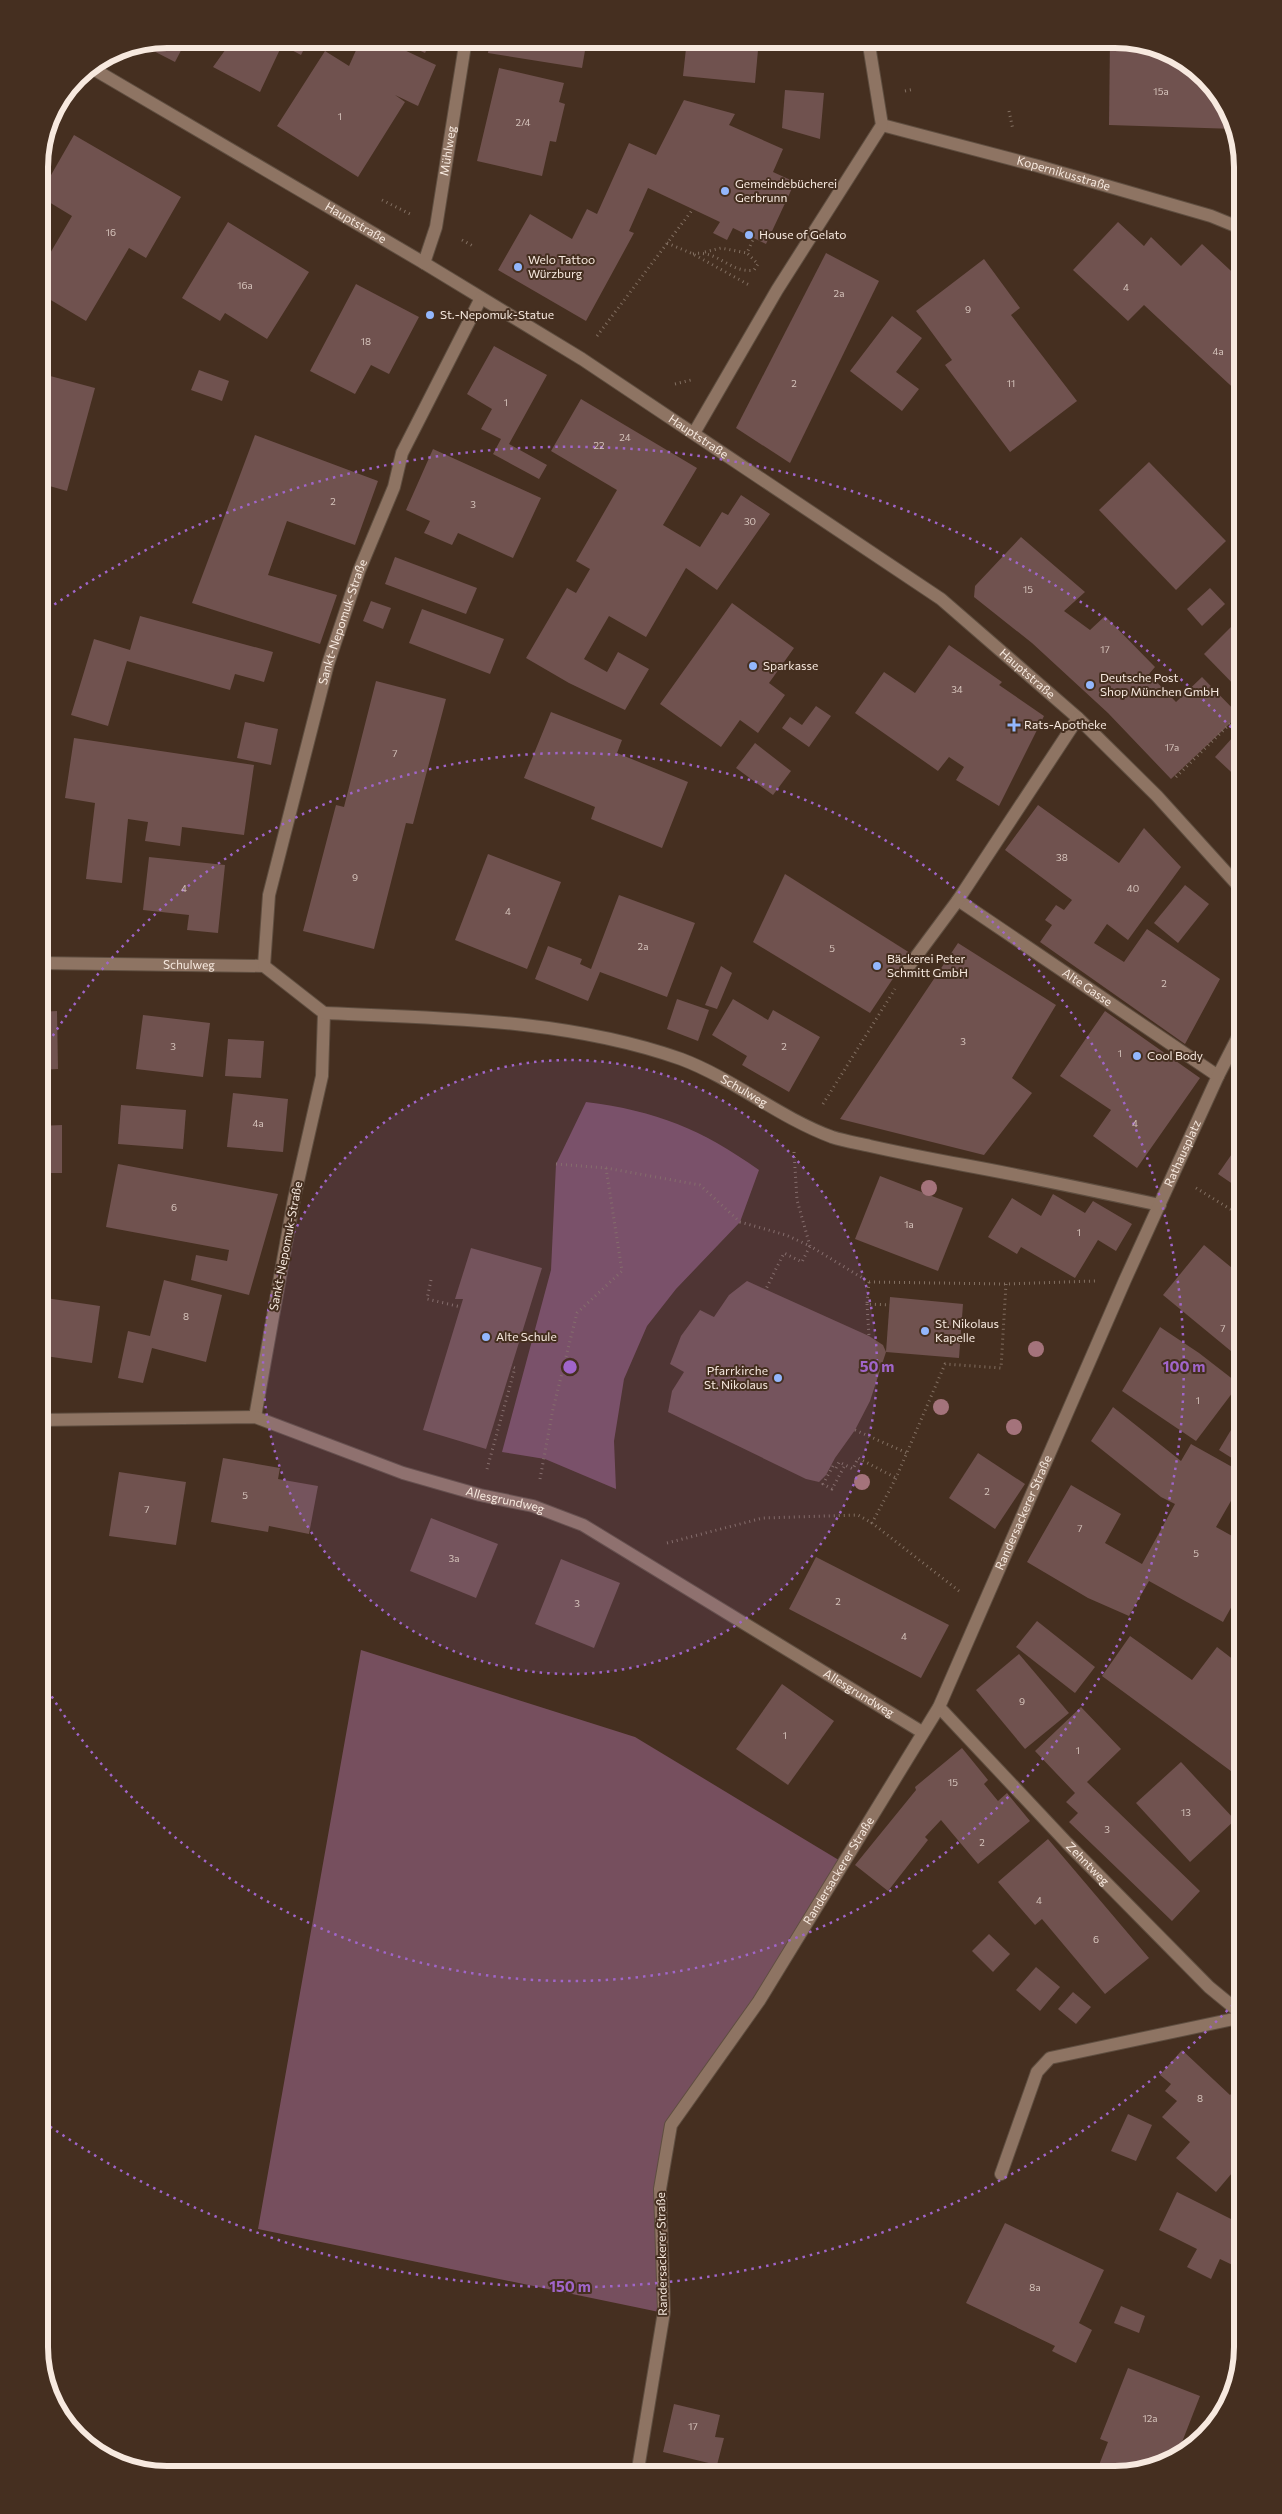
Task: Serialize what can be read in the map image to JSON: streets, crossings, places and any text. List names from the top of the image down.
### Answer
{
  "streets": {
    "street": [
      "Mühlweg",
      "Kopernikusstraße",
      "Hauptstraße",
      "Sankt-Nepomuk-Straße",
      "Schulweg",
      "Alte Gasse",
      "Rathausplatz",
      "Allesgrundweg",
      "Randersackerer Straße",
      "Zehntweg"
    ]
  },
  "crossings": [
    ["Mühlweg", "Hauptstraße"],
    ["Hauptstraße", "Sankt-Nepomuk-Straße"],
    ["Sankt-Nepomuk-Straße", "Schulweg"],
    ["Sankt-Nepomuk-Straße", "Allesgrundweg"],
    ["Schulweg", "Rathausplatz"],
    ["Alte Gasse", "Rathausplatz"],
    ["Rathausplatz", "Randersackerer Straße"],
    ["Allesgrundweg", "Randersackerer Straße"],
    ["Randersackerer Straße", "Zehntweg"]
  ],
  "places": {
    "other": [
      "Gemeindebücherei Gerbrunn",
      "House of Gelato",
      "Welo Tattoo Würzburg",
      "St.-Nepomuk-Statue",
      "Sparkasse",
      "Deutsche Post Shop München GmbH",
      "Bäckerei Peter Schmitt GmbH",
      "Cool Body",
      "St. Nikolaus Kapelle",
      "Alte Schule",
      "Pfarrkirche St. Nikolaus"
    ],
    "health": ["Rats-Apotheke"]
  },
  "house_numbers": [
    "15a",
    "1",
    "2/4",
    "16",
    "16a",
    "4",
    "2a",
    "9",
    "18",
    "4a",
    "2",
    "11",
    "1",
    "24",
    "22",
    "2",
    "3",
    "30",
    "15",
    "17",
    "34",
    "17a",
    "7",
    "38",
    "9",
    "4",
    "40",
    "4",
    "2a",
    "5",
    "2",
    "3",
    "3",
    "2",
    "1",
    "4a",
    "4",
    "6",
    "1a",
    "1",
    "8",
    "7",
    "1",
    "2",
    "5",
    "7",
    "7",
    "5",
    "3a",
    "2",
    "3",
    "4",
    "9",
    "1",
    "1",
    "15",
    "13",
    "3",
    "2",
    "4",
    "6",
    "8",
    "8a",
    "12a",
    "17"
  ],
  "rings": ["50 m", "100 m", "150 m"]
}
